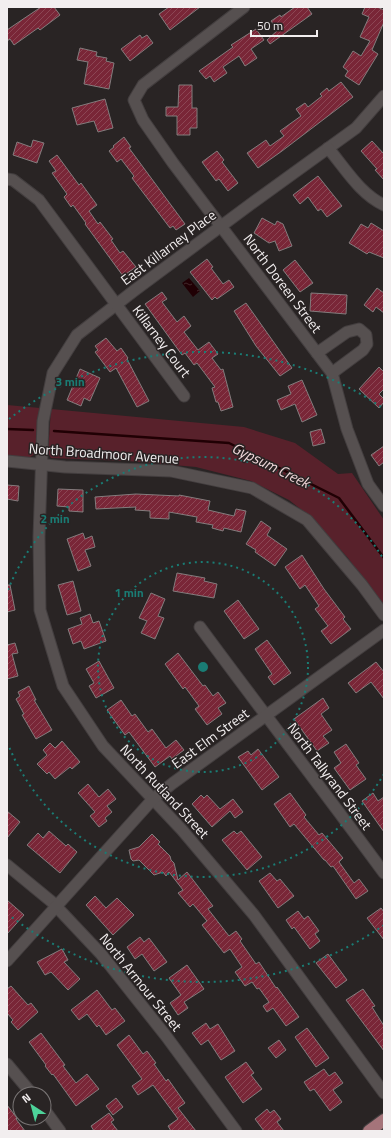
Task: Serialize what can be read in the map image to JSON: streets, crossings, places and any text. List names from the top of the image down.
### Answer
{
  "streets": {
    "street": [
      "East Killarney Place",
      "North Doreen Street",
      "Killarney Court",
      "North Broadmoor Avenue",
      "East Elm Street",
      "North Tallyrand Street",
      "North Rutland Street",
      "North Armour Street"
    ]
  },
  "crossings": [
    ["East Killarney Place", "North Doreen Street"],
    ["East Killarney Place", "Killarney Court"],
    ["East Killarney Place", "North Broadmoor Avenue"],
    ["East Killarney Place", "North Rutland Street"],
    ["North Broadmoor Avenue", "North Rutland Street"],
    ["East Elm Street", "North Tallyrand Street"],
    ["East Elm Street", "North Rutland Street"],
    ["East Elm Street", "North Armour Street"]
  ],
  "water": ["Gypsum Creek"],
  "scale_bar": "50 m",
  "north": "top left",
  "rings": ["3 min", "2 min", "1 min"]
}
